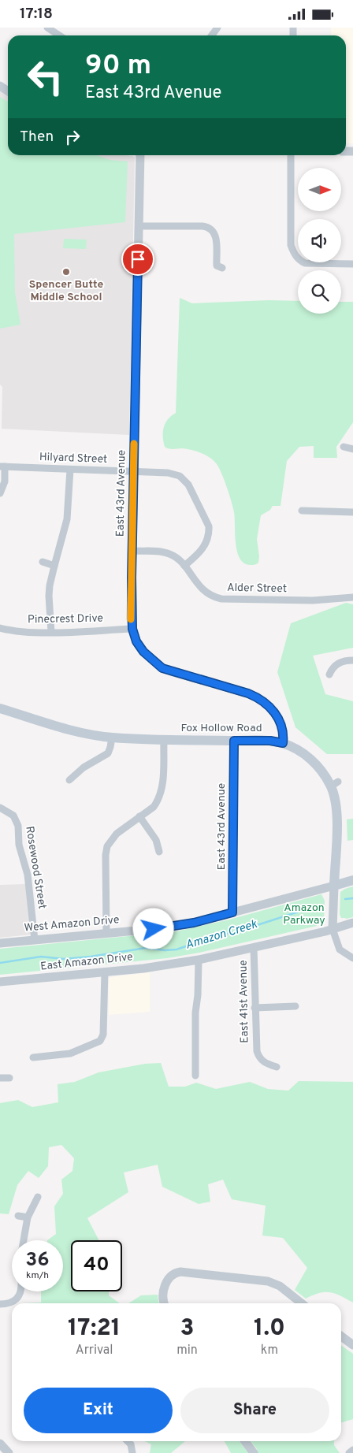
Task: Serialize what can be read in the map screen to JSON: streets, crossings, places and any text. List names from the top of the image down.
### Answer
{
  "streets": {
    "main road": ["Fox Hollow Road", "West Amazon Drive"],
    "street": [
      "Hilyard Street",
      "East 43rd Avenue",
      "Alder Street",
      "Pinecrest Drive",
      "Rosewood Street",
      "East Amazon Drive",
      "East 41st Avenue"
    ]
  },
  "crossings": [
    ["Hilyard Street", "East 43rd Avenue"],
    ["Hilyard Street", "Alder Street"],
    ["East 43rd Avenue", "Alder Street"],
    ["East 43rd Avenue", "Pinecrest Drive"],
    ["East 43rd Avenue", "Fox Hollow Road"],
    ["East 43rd Avenue", "West Amazon Drive"],
    ["Fox Hollow Road", "West Amazon Drive"],
    ["Fox Hollow Road", "East Amazon Drive"],
    ["Rosewood Street", "West Amazon Drive"],
    ["East Amazon Drive", "East 41st Avenue"]
  ],
  "water": ["Amazon Creek"],
  "parks": ["Amazon Parkway"],
  "places": ["Spencer Butte Middle School"],
  "north": "right",
  "page": {
    "status": "17:18",
    "turn": ["90 m", "East 43rd Avenue"],
    "then": "Then",
    "speed": "36 km/h",
    "limit": "40",
    "eta": [
      "17:21",
      "Arrival",
      "3",
      "min",
      "1.0",
      "km"
    ],
    "buttons": ["Exit", "Share"]
  }
}
